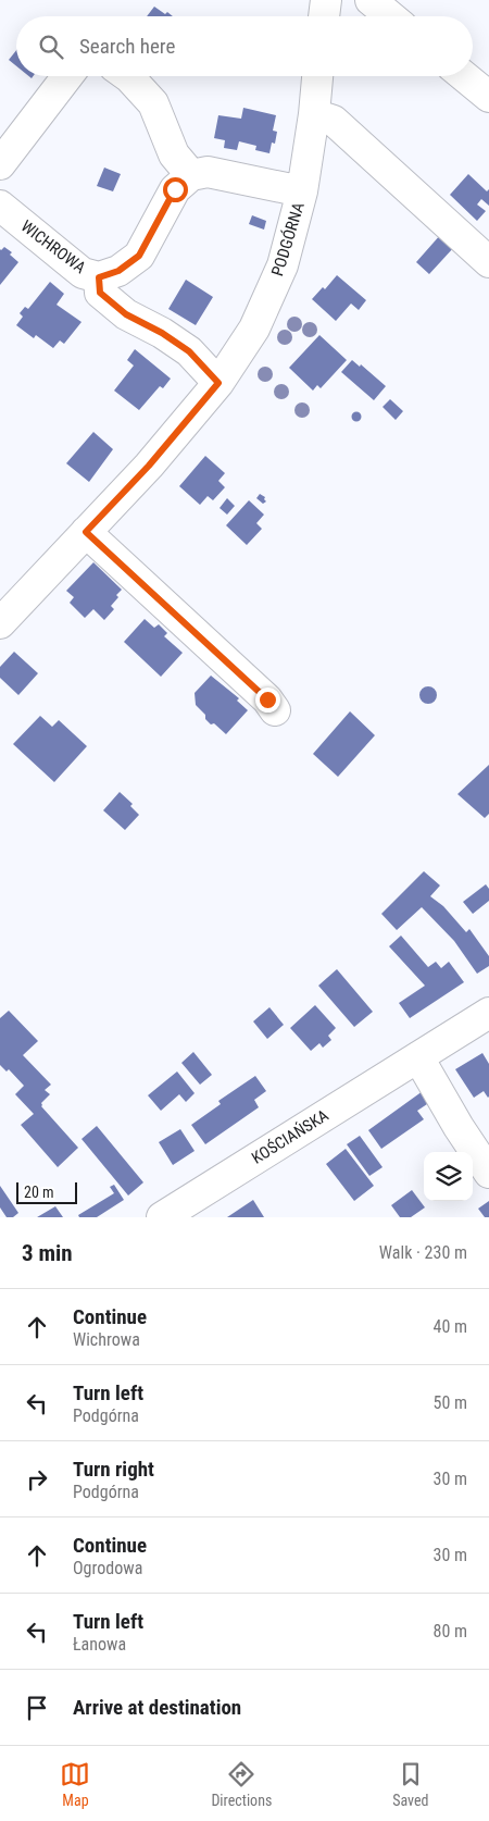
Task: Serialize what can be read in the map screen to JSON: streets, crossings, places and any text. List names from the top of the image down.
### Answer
{
  "streets": {
    "street": ["PODGÓRNA", "WICHROWA", "KOŚCIAŃSKA"]
  },
  "scale_bar": "20 m",
  "page": {
    "search": "Search here",
    "scale": "20 m",
    "heading": ["3 min", "Walk · 230 m"],
    "list": [
      ["Continue", "Wichrowa", "40 m"],
      ["Turn left", "Podgórna", "50 m"],
      ["Turn right", "Podgórna", "30 m"],
      ["Continue", "Ogrodowa", "30 m"],
      ["Turn left", "Łanowa", "80 m"],
      "Arrive at destination"
    ],
    "nav": ["Map", "Directions", "Saved"]
  }
}
